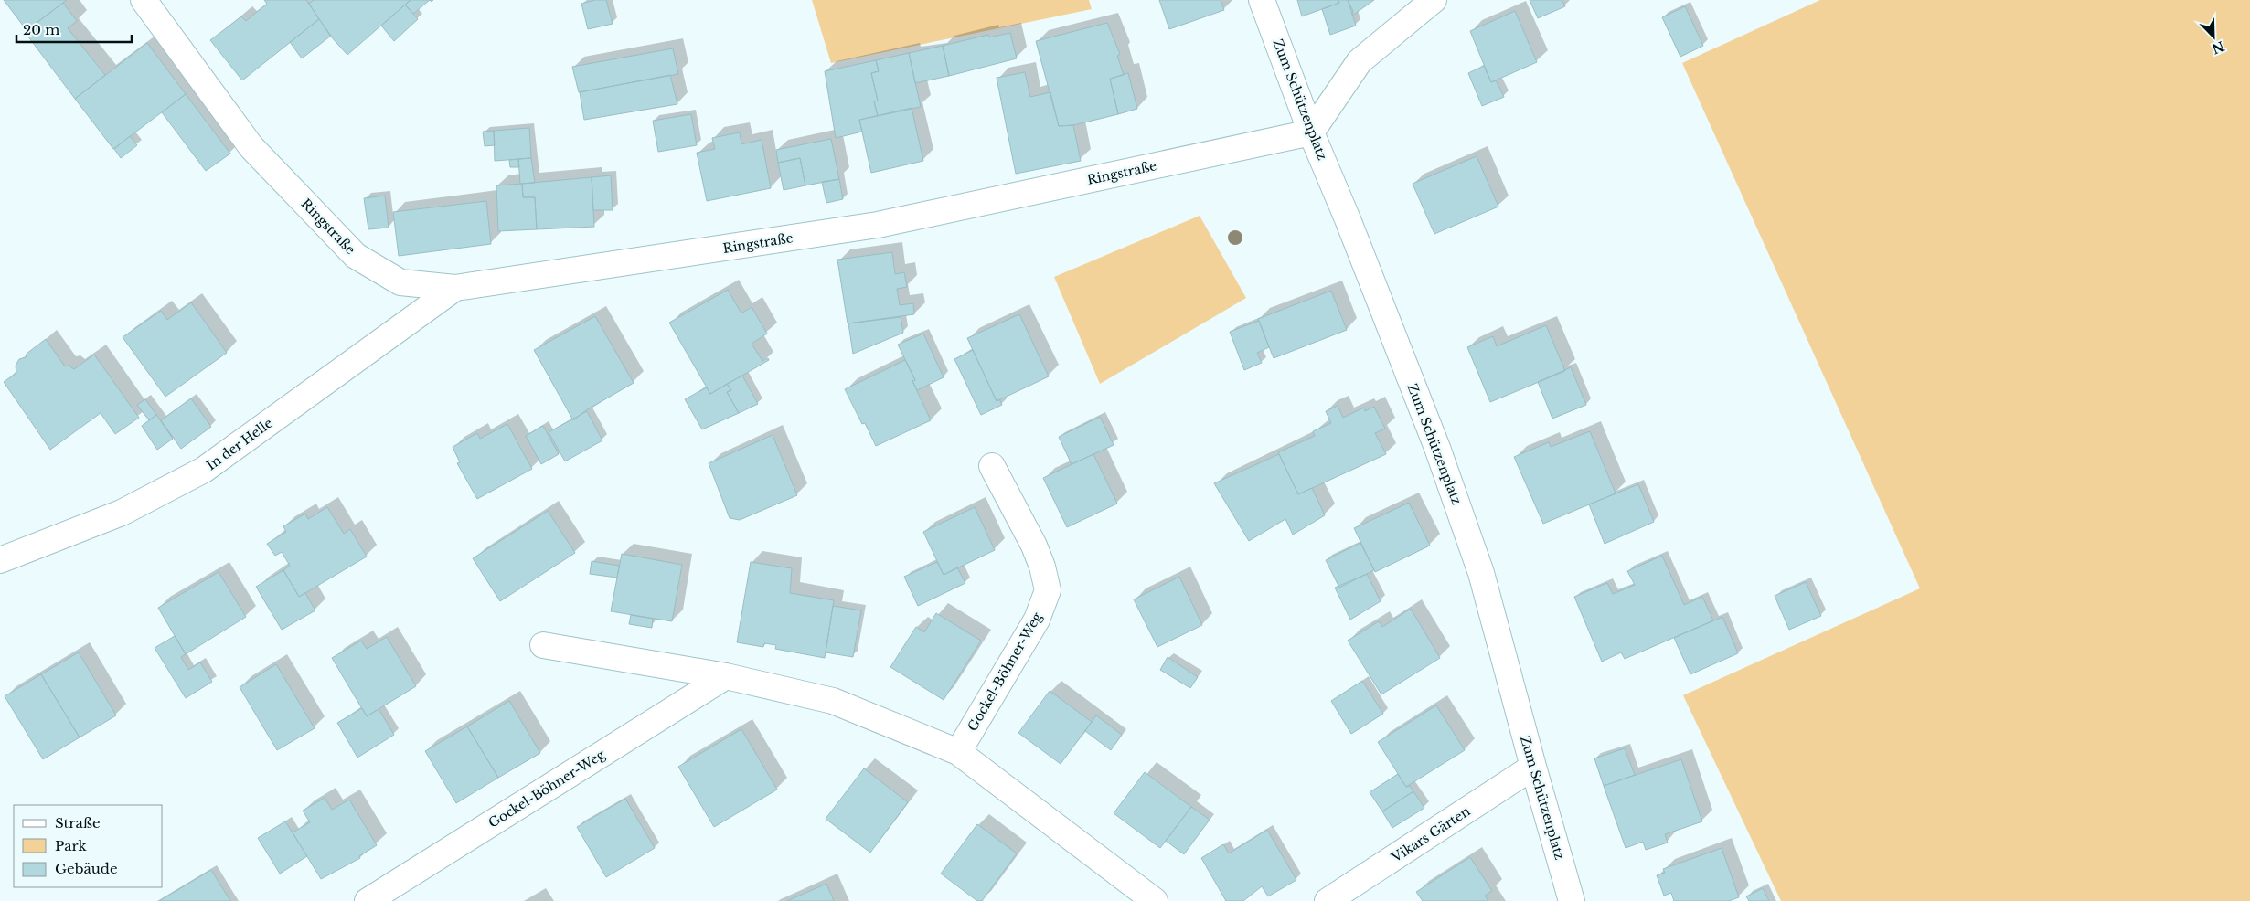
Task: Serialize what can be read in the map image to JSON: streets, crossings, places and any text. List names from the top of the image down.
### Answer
{
  "streets": {
    "street": [
      "Zum Schützenplatz",
      "Ringstraße",
      "In der Helle",
      "Gockel-Böhner-Weg",
      "Vikars Gärten"
    ]
  },
  "crossings": [
    ["Zum Schützenplatz", "Ringstraße"],
    ["Zum Schützenplatz", "Vikars Gärten"],
    ["Ringstraße", "In der Helle"]
  ],
  "legend": ["Straße", "Park", "Gebäude"],
  "scale_bar": "20 m",
  "north": "bottom right"
}
